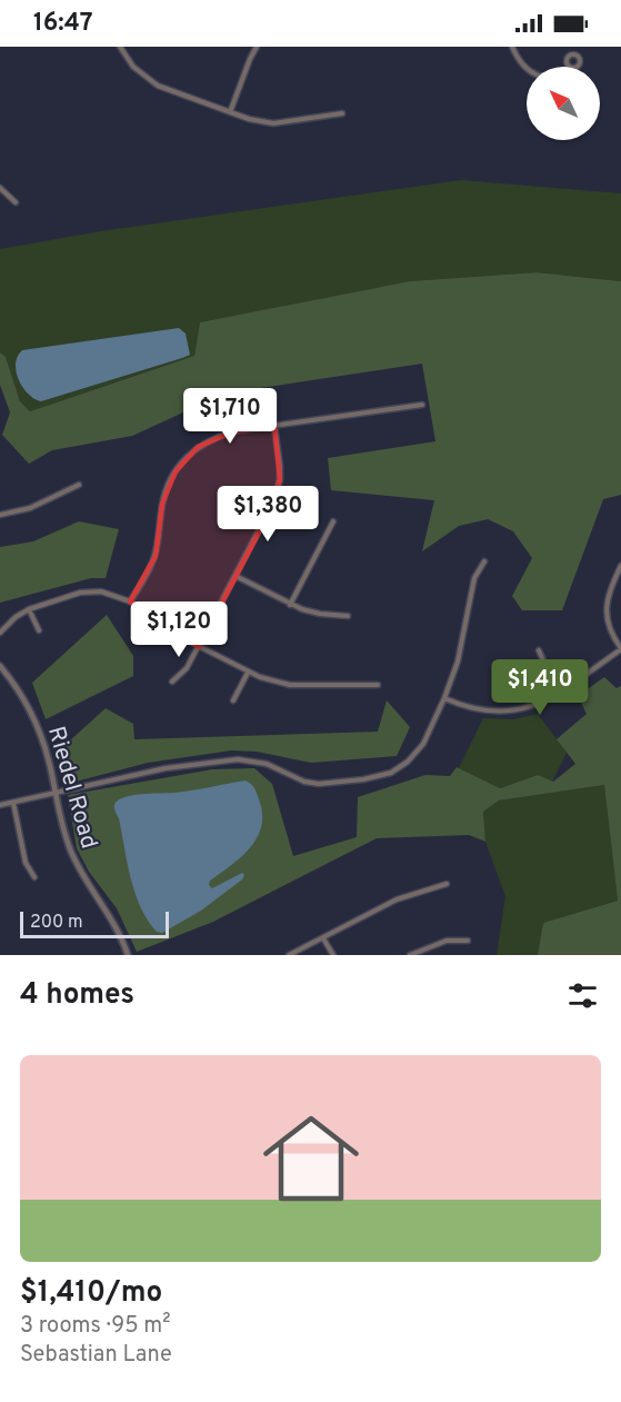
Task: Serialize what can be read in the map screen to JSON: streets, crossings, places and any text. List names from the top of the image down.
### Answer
{
  "streets": {
    "street": ["Riedel Road"]
  },
  "scale_bar": "200 m",
  "north": "top left",
  "page": {
    "status": "16:47",
    "price": [
      "$1,710",
      "$1,380",
      "$1,120",
      "$1,410"
    ],
    "scale": "200 m",
    "heading": "4 homes",
    "list": [
      {
        "name": "$1,410/mo",
        "note": "3 rooms · 95 m² · Sebastian Lane"
      }
    ]
  }
}
